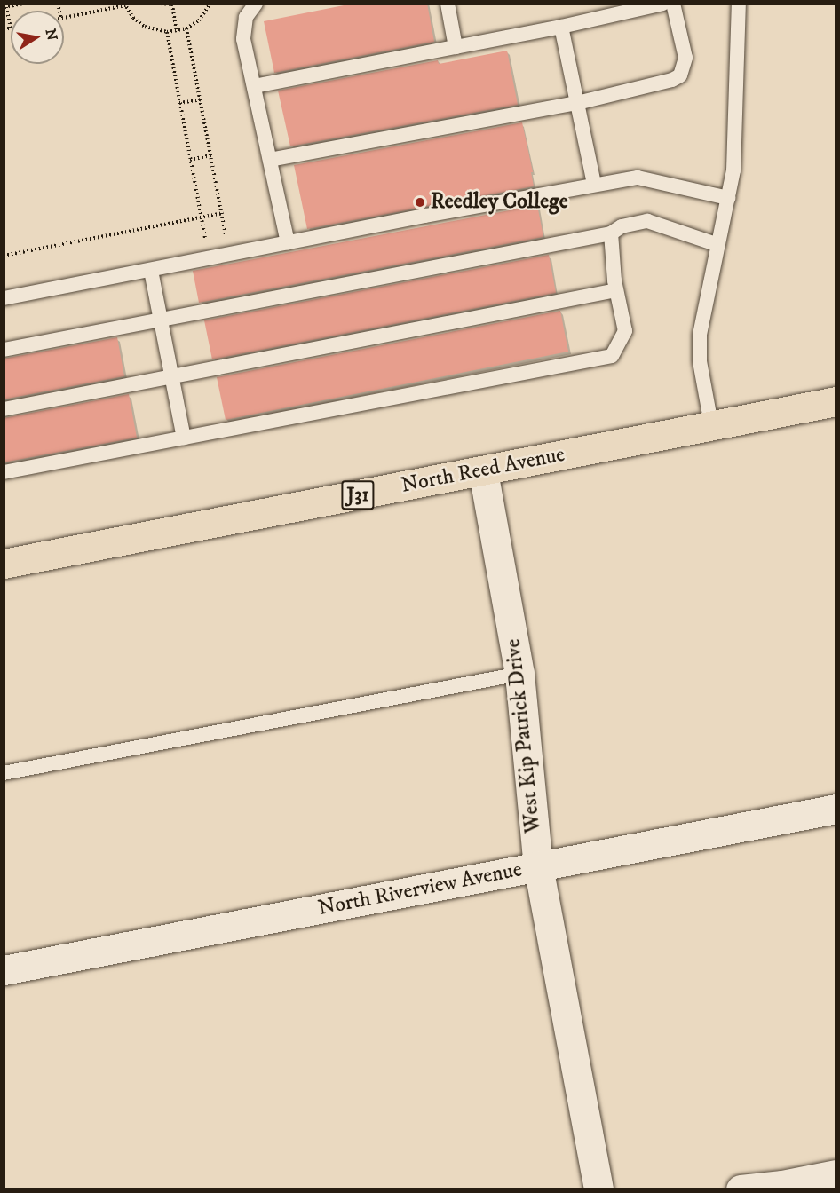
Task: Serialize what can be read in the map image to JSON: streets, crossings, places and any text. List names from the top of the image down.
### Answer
{
  "streets": {
    "main road": ["North Reed Avenue", "J31"],
    "street": ["West Kip Patrick Drive", "North Riverview Avenue"]
  },
  "crossings": [
    ["North Reed Avenue", "West Kip Patrick Drive"],
    ["West Kip Patrick Drive", "North Riverview Avenue"]
  ],
  "places": ["Reedley College"],
  "north": "right"
}
